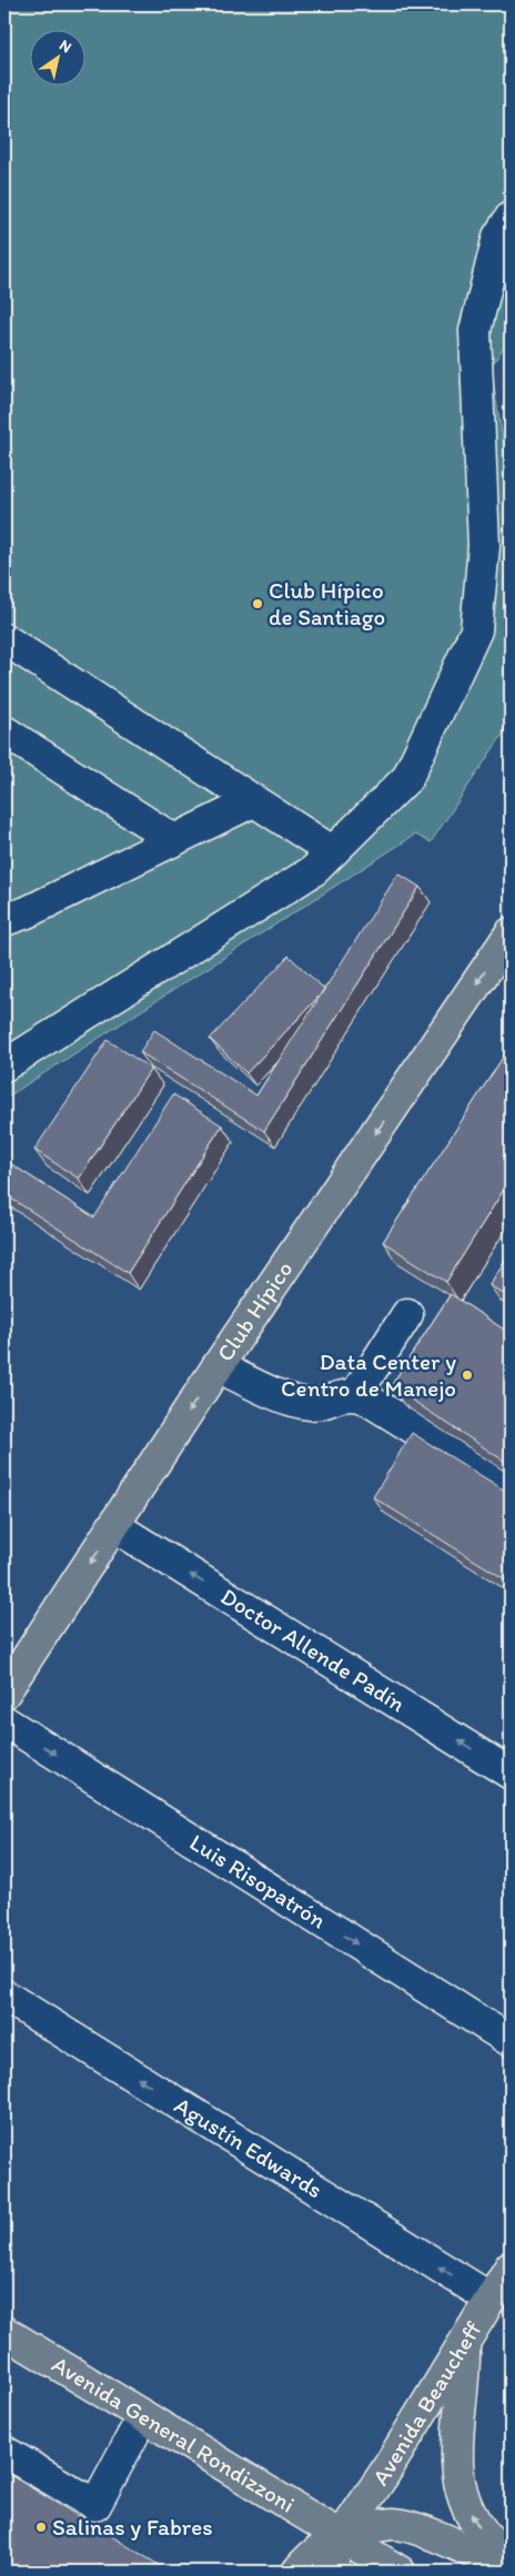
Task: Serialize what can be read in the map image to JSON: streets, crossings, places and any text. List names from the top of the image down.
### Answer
{
  "streets": {
    "main road": ["Club Hípico", "Avenida Beaucheff", "Avenida General Rondizzoni"],
    "street": ["Doctor Allende Padín", "Luis Risopatrón", "Agustín Edwards"]
  },
  "crossings": [
    ["Club Hípico", "Doctor Allende Padín"],
    ["Agustín Edwards", "Avenida Beaucheff"],
    ["Avenida Beaucheff", "Avenida General Rondizzoni"]
  ],
  "one_way": ["Club Hípico", "Luis Risopatrón", "Agustín Edwards"],
  "places": ["Club Hípico de Santiago", "Data Center y Centro de Manejo", "Salinas y Fabres"],
  "north": "top right"
}
